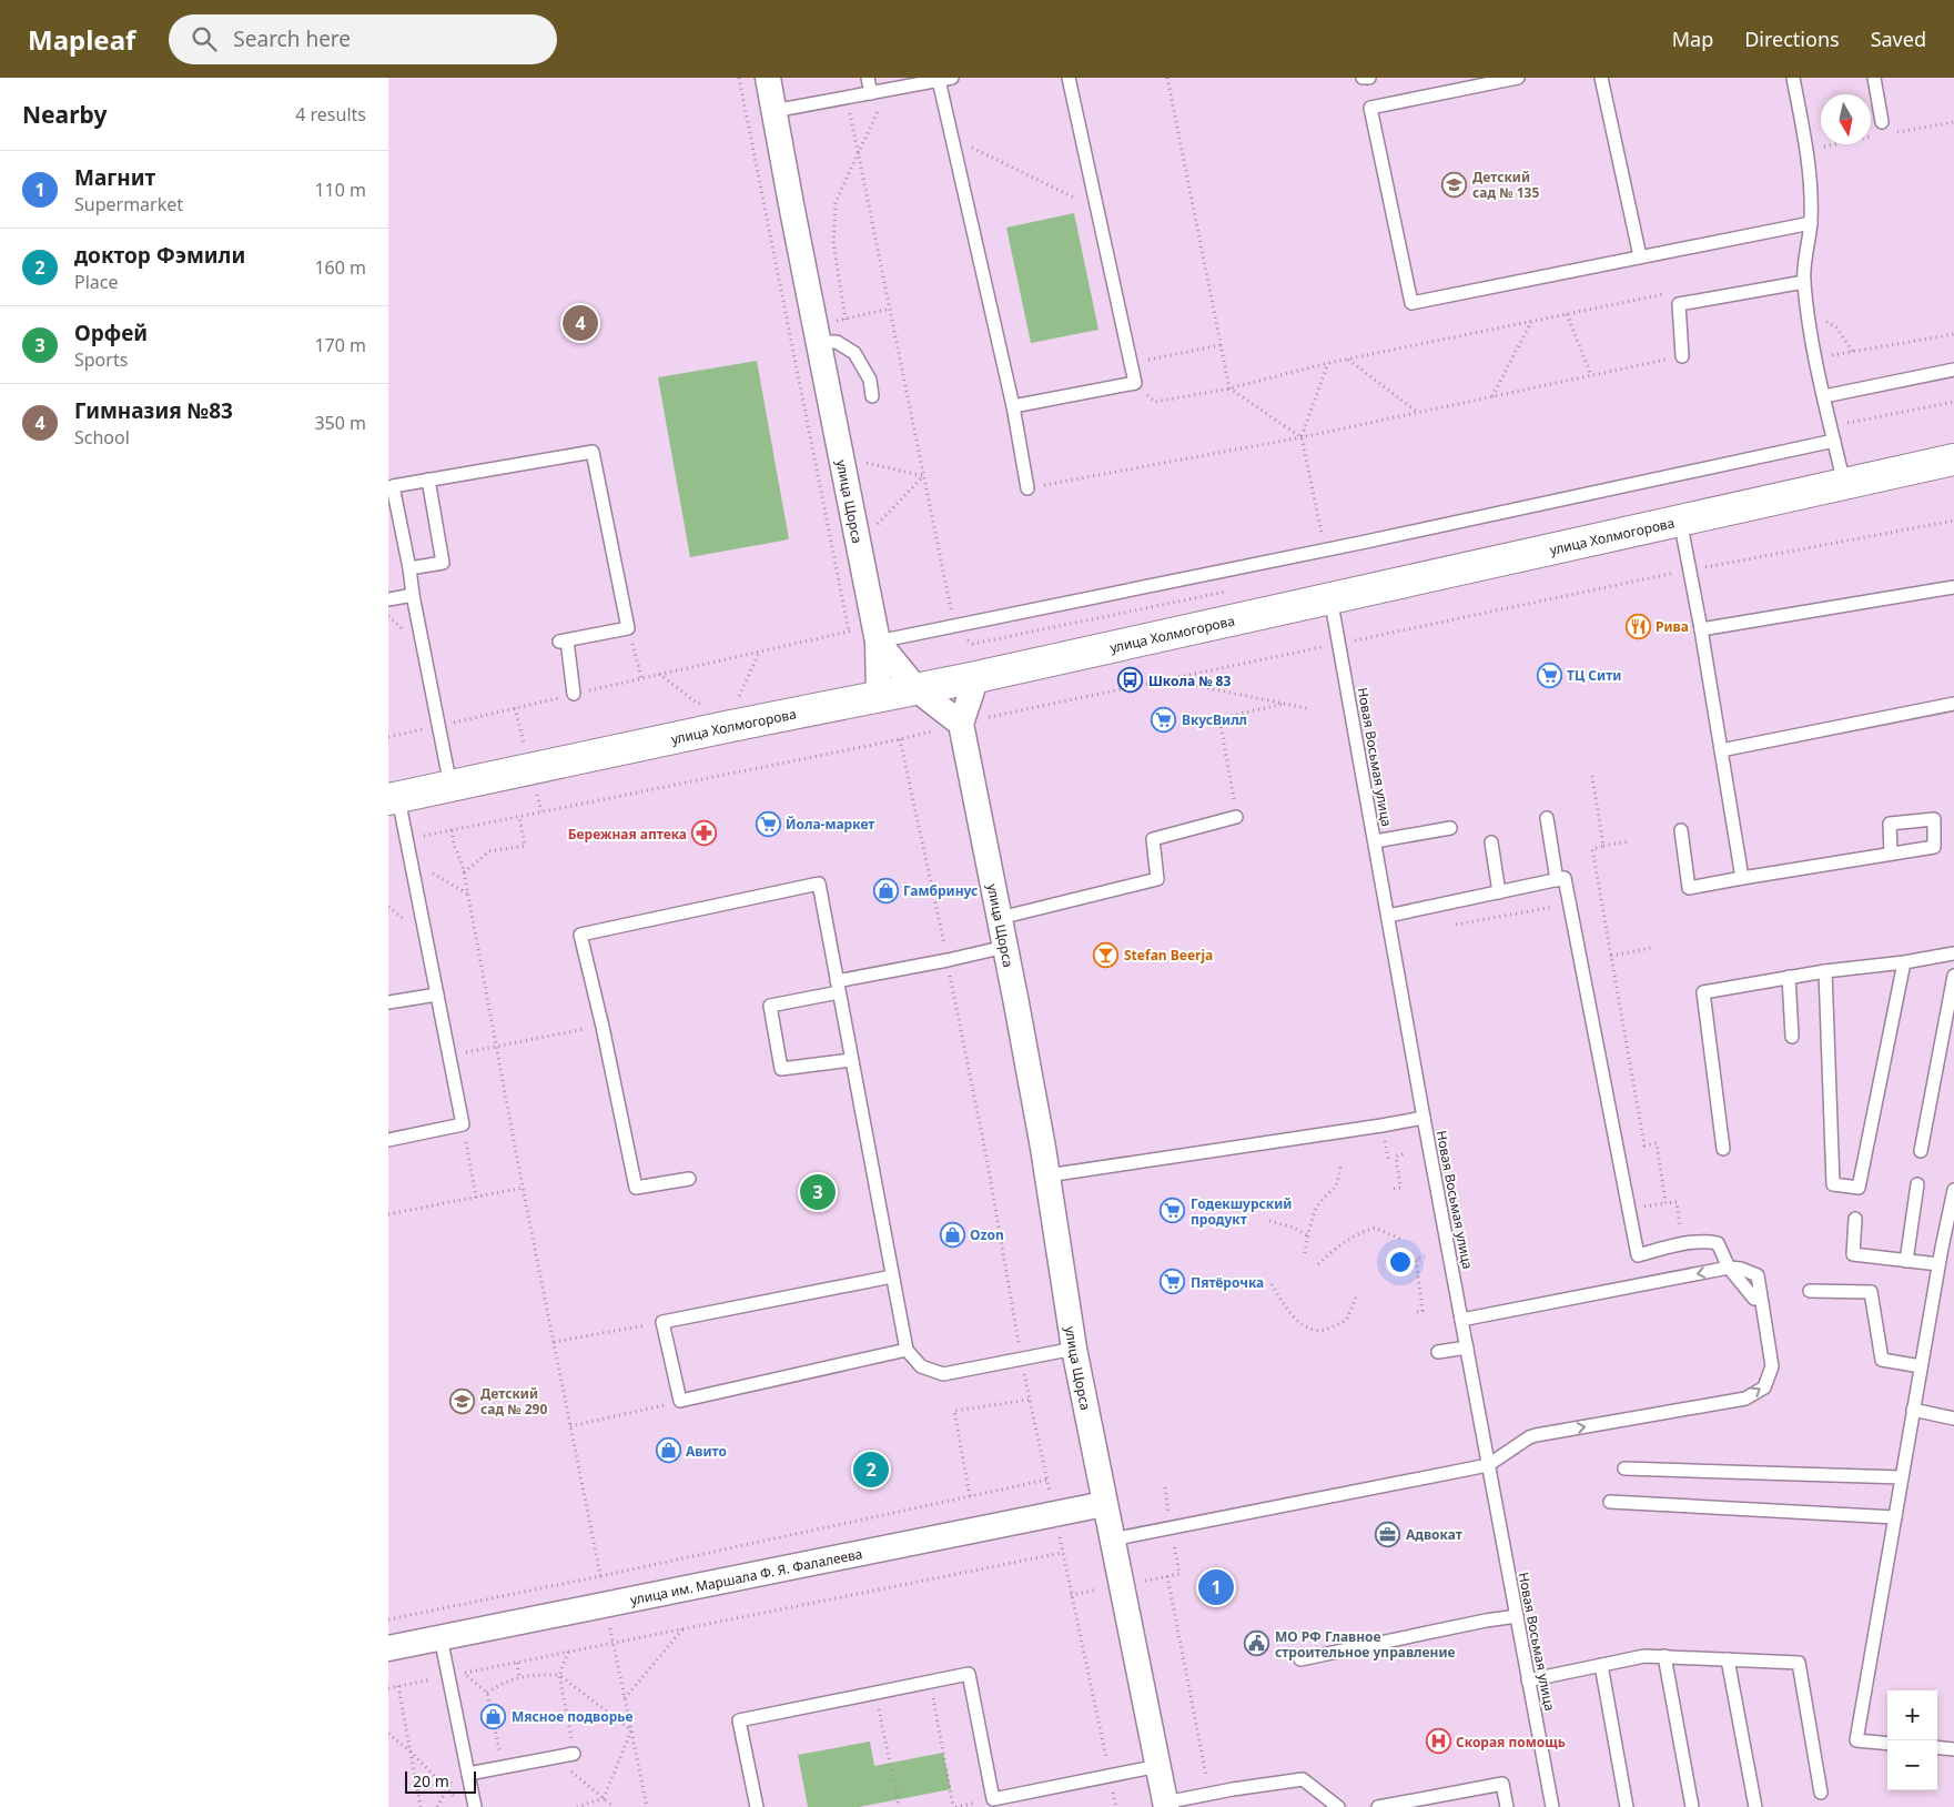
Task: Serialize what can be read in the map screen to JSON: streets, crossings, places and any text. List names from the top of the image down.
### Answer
{
  "streets": {
    "main road": ["улица Холмогорова"],
    "street": ["улица Щорса", "улица им. Маршала Ф. Я. Фалалеева"],
    "lane": ["Новая Восьмая улица"]
  },
  "crossings": [
    ["улица Щорса", "улица Холмогорова"],
    ["улица Щорса", "улица им. Маршала Ф. Я. Фалалеева"],
    ["улица Холмогорова", "Новая Восьмая улица"]
  ],
  "places": {
    "school or university": ["Детский сад № 135", "Детский сад № 290"],
    "restaurant": ["Рива"],
    "supermarket": [
      "ТЦ Сити",
      "ВкусВилл",
      "Йола-маркет",
      "Годекшурский продукт",
      "Пятёрочка"
    ],
    "bus stop": ["Школа № 83"],
    "pharmacy": ["Бережная аптека"],
    "shop": [
      "Гамбринус",
      "Ozon",
      "Авито",
      "Мясное подворье"
    ],
    "bar": ["Stefan Beerja"],
    "office": ["Адвокат"],
    "public building": ["МО РФ Главное строительное управление"],
    "hospital": ["Скорая помощь"]
  },
  "scale_bar": "20 m",
  "north": "bottom",
  "page": {
    "header": "Mapleaf",
    "search": "Search here",
    "nav": ["Map", "Directions", "Saved"],
    "heading": ["Nearby", "4 results"],
    "list": [
      {
        "mark": "1",
        "name": "Магнит",
        "note": "Supermarket",
        "value": "110 m"
      },
      {
        "mark": "2",
        "name": "доктор Фэмили",
        "note": "Place",
        "value": "160 m"
      },
      {
        "mark": "3",
        "name": "Орфей",
        "note": "Sports",
        "value": "170 m"
      },
      {
        "mark": "4",
        "name": "Гимназия №83",
        "note": "School",
        "value": "350 m"
      }
    ],
    "pins": [
      "4",
      "3",
      "2",
      "1"
    ],
    "map_buttons": ["+", "−"],
    "scale": "20 m"
  }
}
